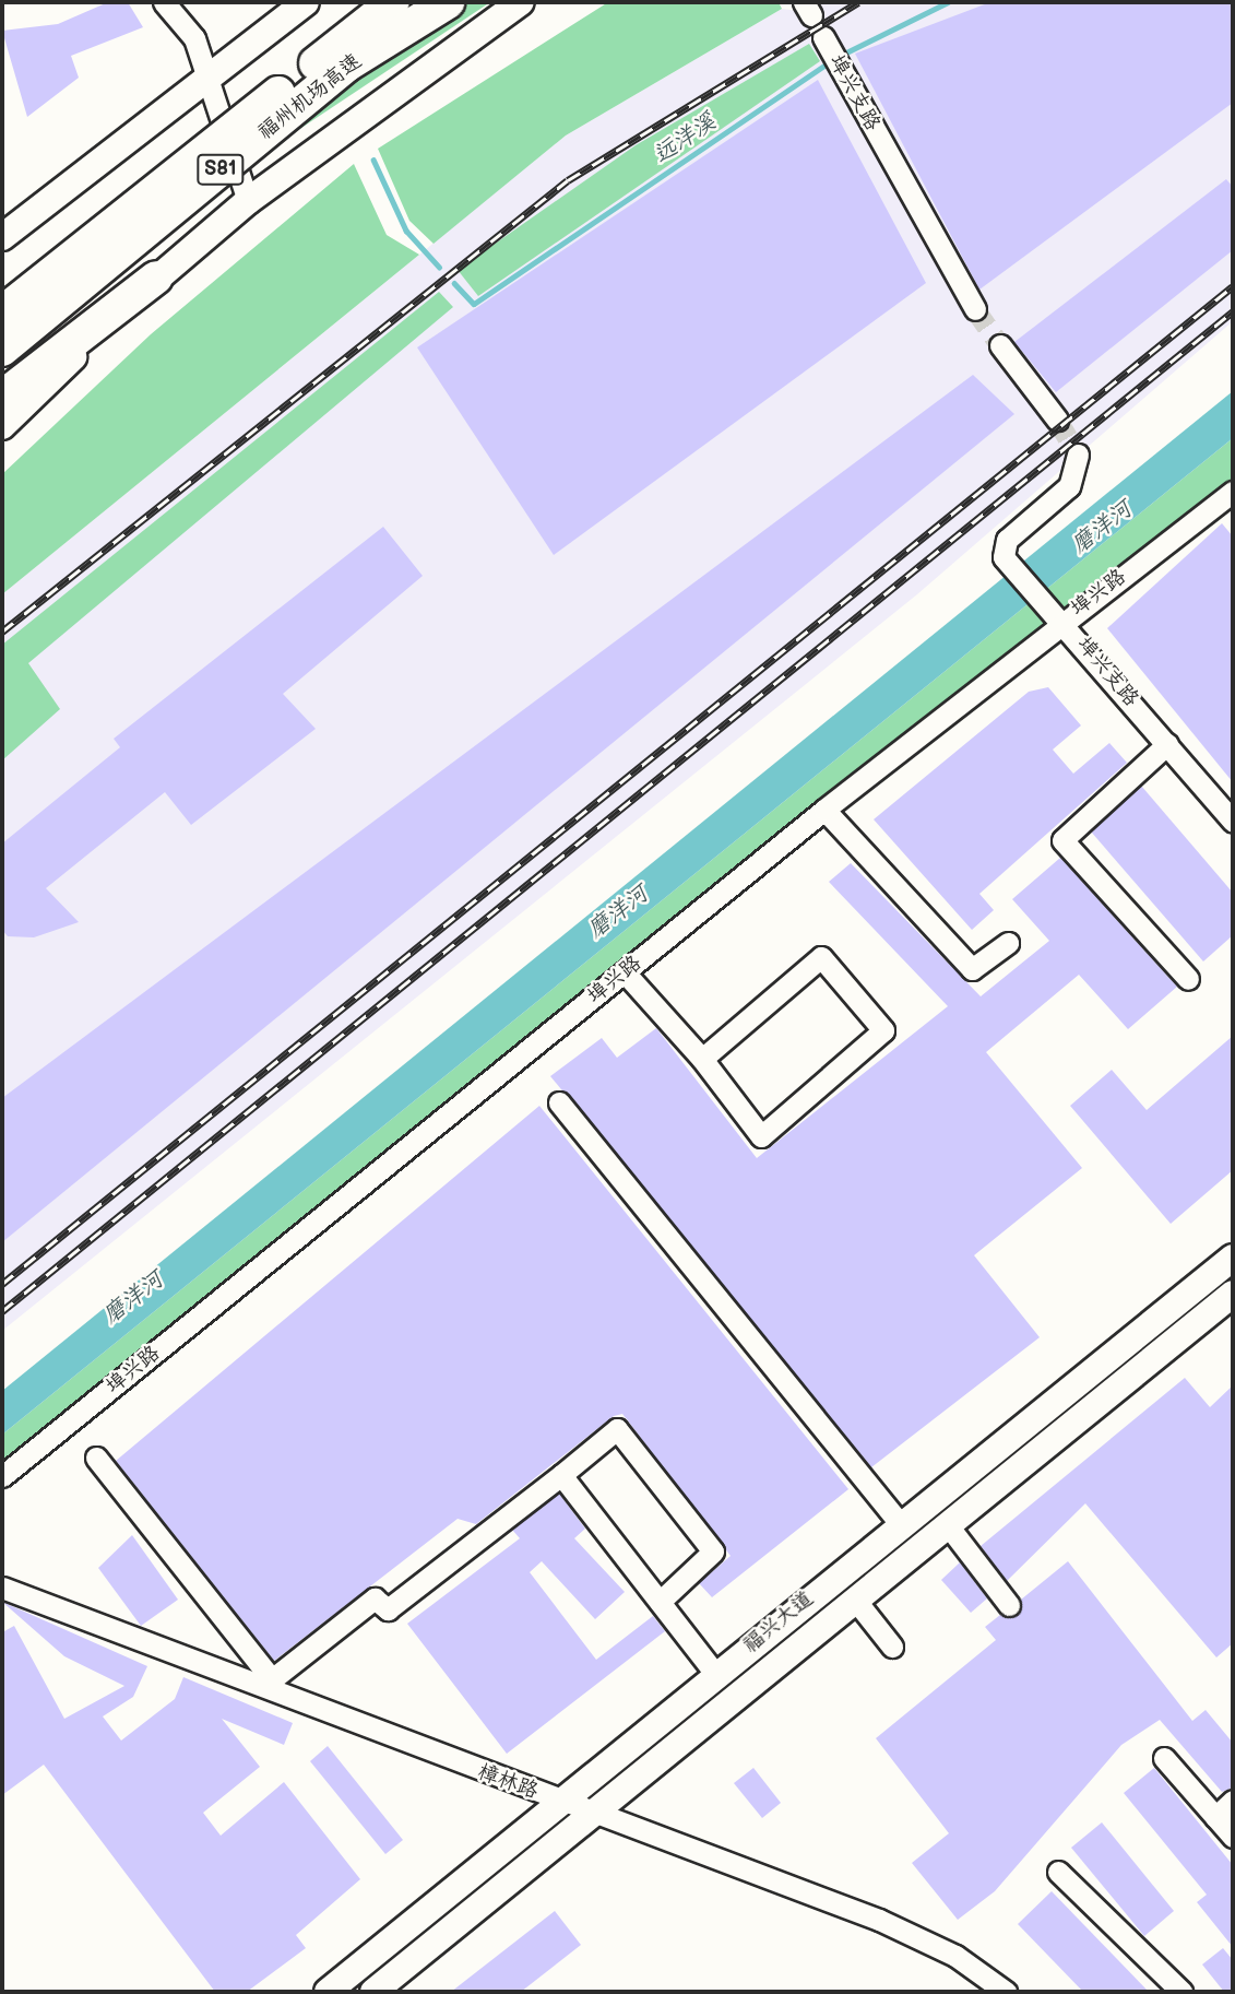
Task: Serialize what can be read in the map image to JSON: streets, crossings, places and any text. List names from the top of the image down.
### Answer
{
  "streets": {
    "highway": ["福州机场高速", "S81"],
    "main road": ["福兴大道"],
    "street": ["埠兴支路", "埠兴路", "樟林路"]
  },
  "crossings": [
    ["埠兴支路", "埠兴路"],
    ["福兴大道", "樟林路"]
  ],
  "water": ["远洋溪", "磨洋河"]
}
